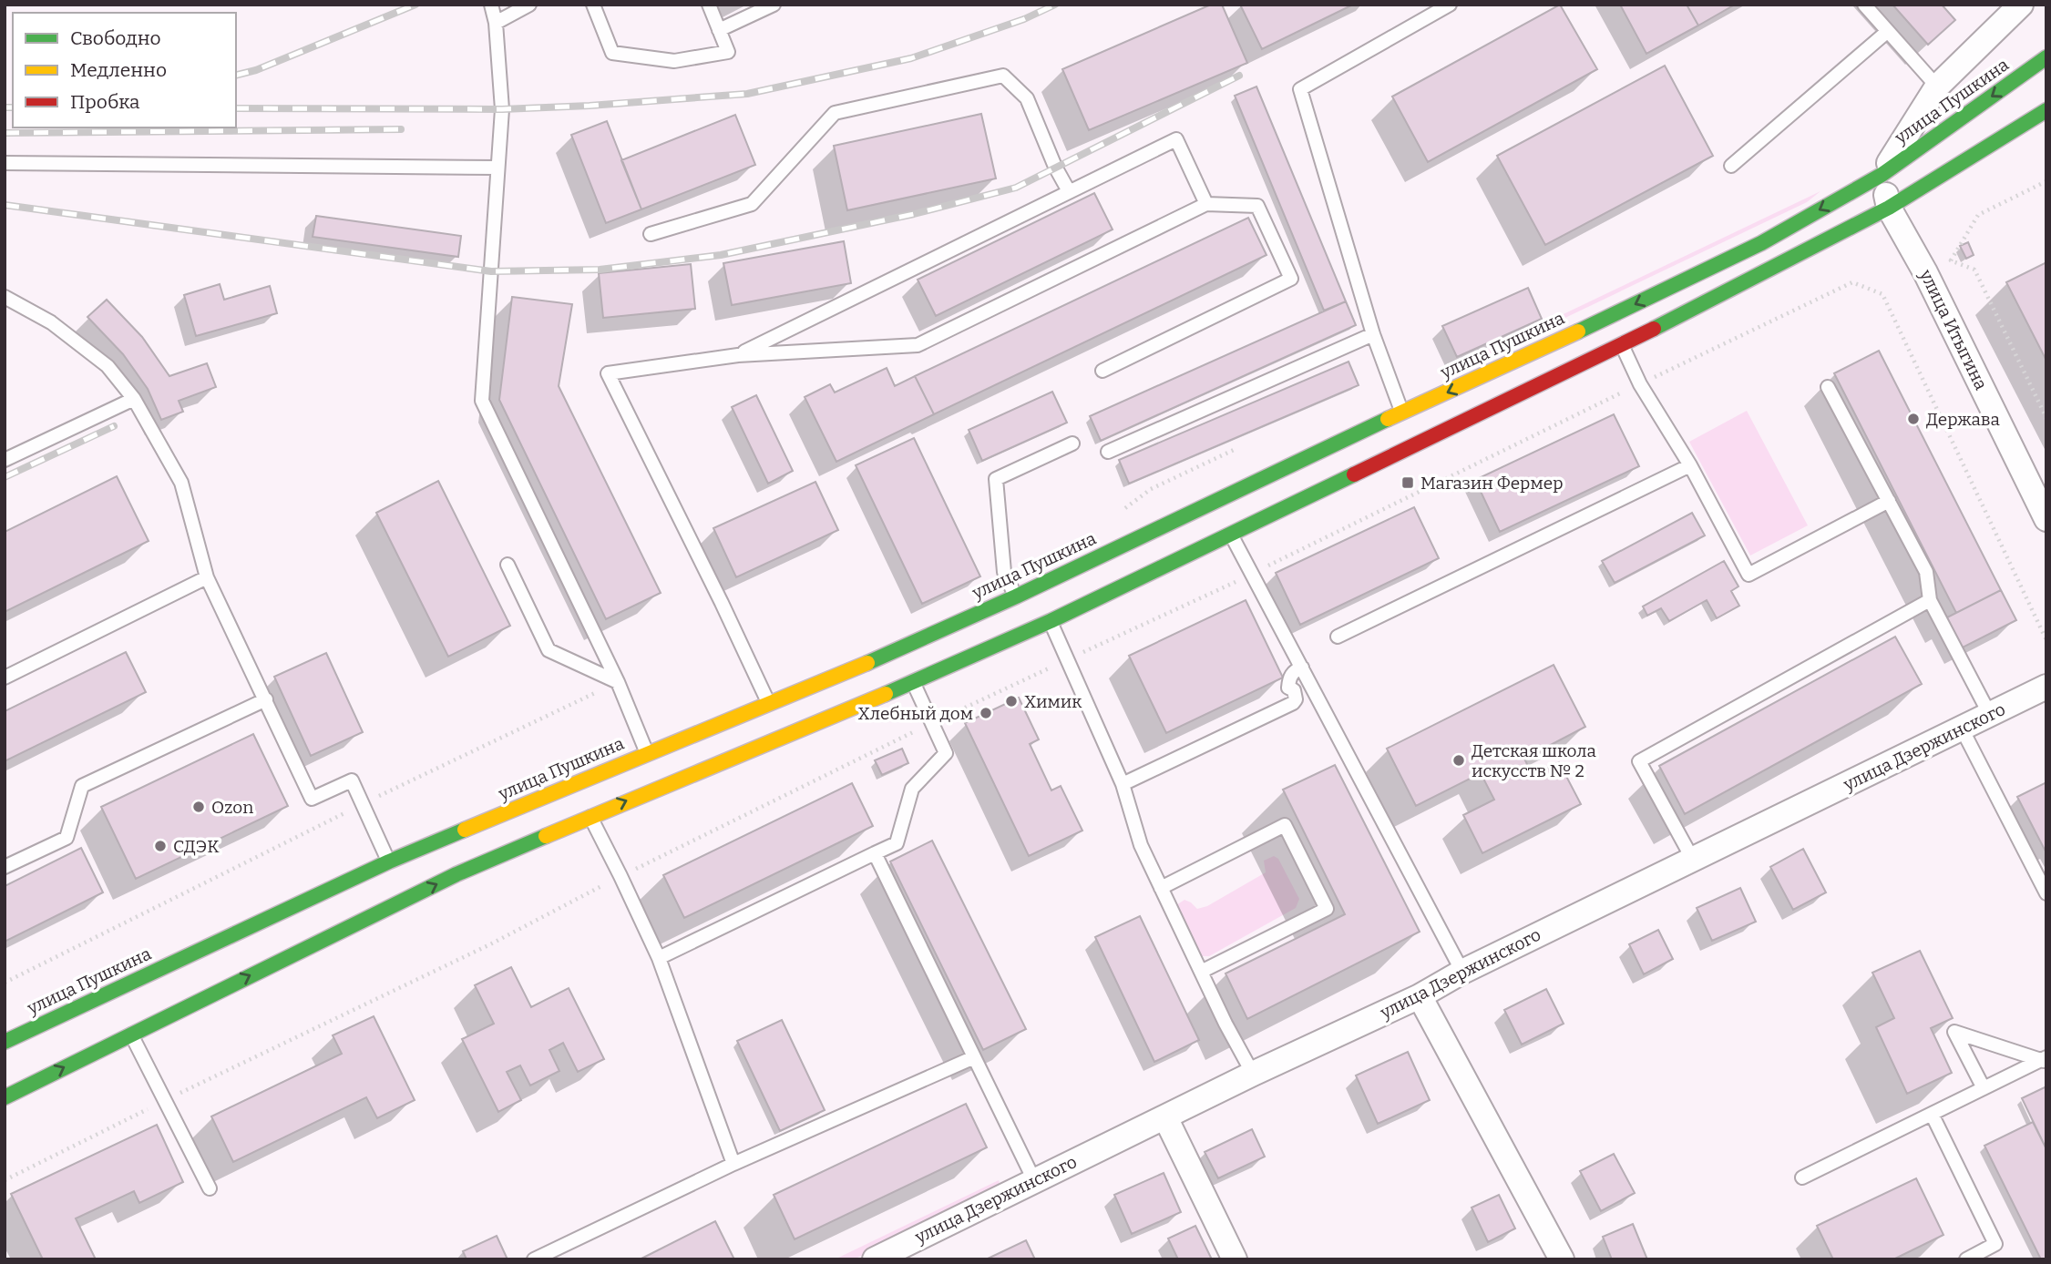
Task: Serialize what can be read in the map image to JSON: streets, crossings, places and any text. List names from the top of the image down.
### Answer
{
  "streets": {
    "main road": ["улица Пушкина"],
    "street": ["улица Итыгина", "улица Дзержинского"]
  },
  "crossings": [
    ["улица Пушкина", "улица Итыгина"]
  ],
  "places": {
    "other": [
      "Держава",
      "Химик",
      "Хлебный дом",
      "Детская школа искусств № 2",
      "Ozon",
      "СДЭК"
    ],
    "transit": ["Магазин Фермер"]
  },
  "legend": ["Свободно", "Медленно", "Пробка"]
}
